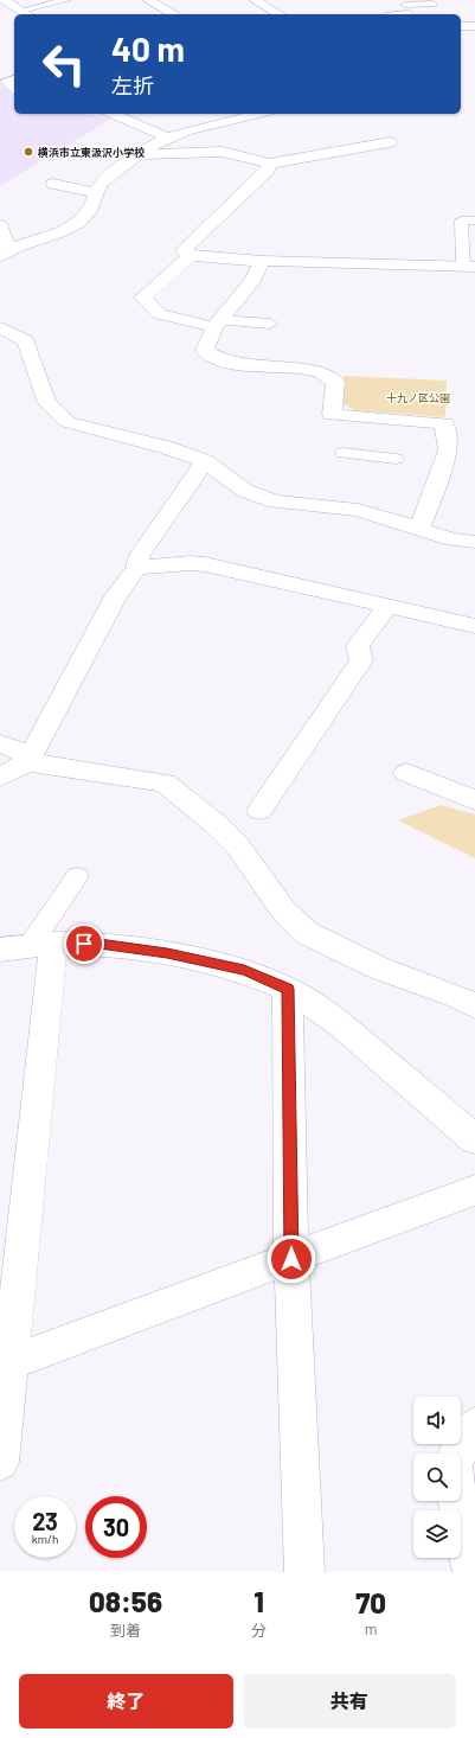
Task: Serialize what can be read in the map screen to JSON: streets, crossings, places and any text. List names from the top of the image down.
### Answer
{
  "parks": ["十九ノ区公園"],
  "places": ["横浜市立東汲沢小学校"],
  "page": {
    "turn": ["40 m", "左折"],
    "speed": "23 km/h",
    "limit": "30",
    "eta": [
      "08:56",
      "到着",
      "1",
      "分",
      "70",
      "m"
    ],
    "buttons": ["終了", "共有"]
  }
}
